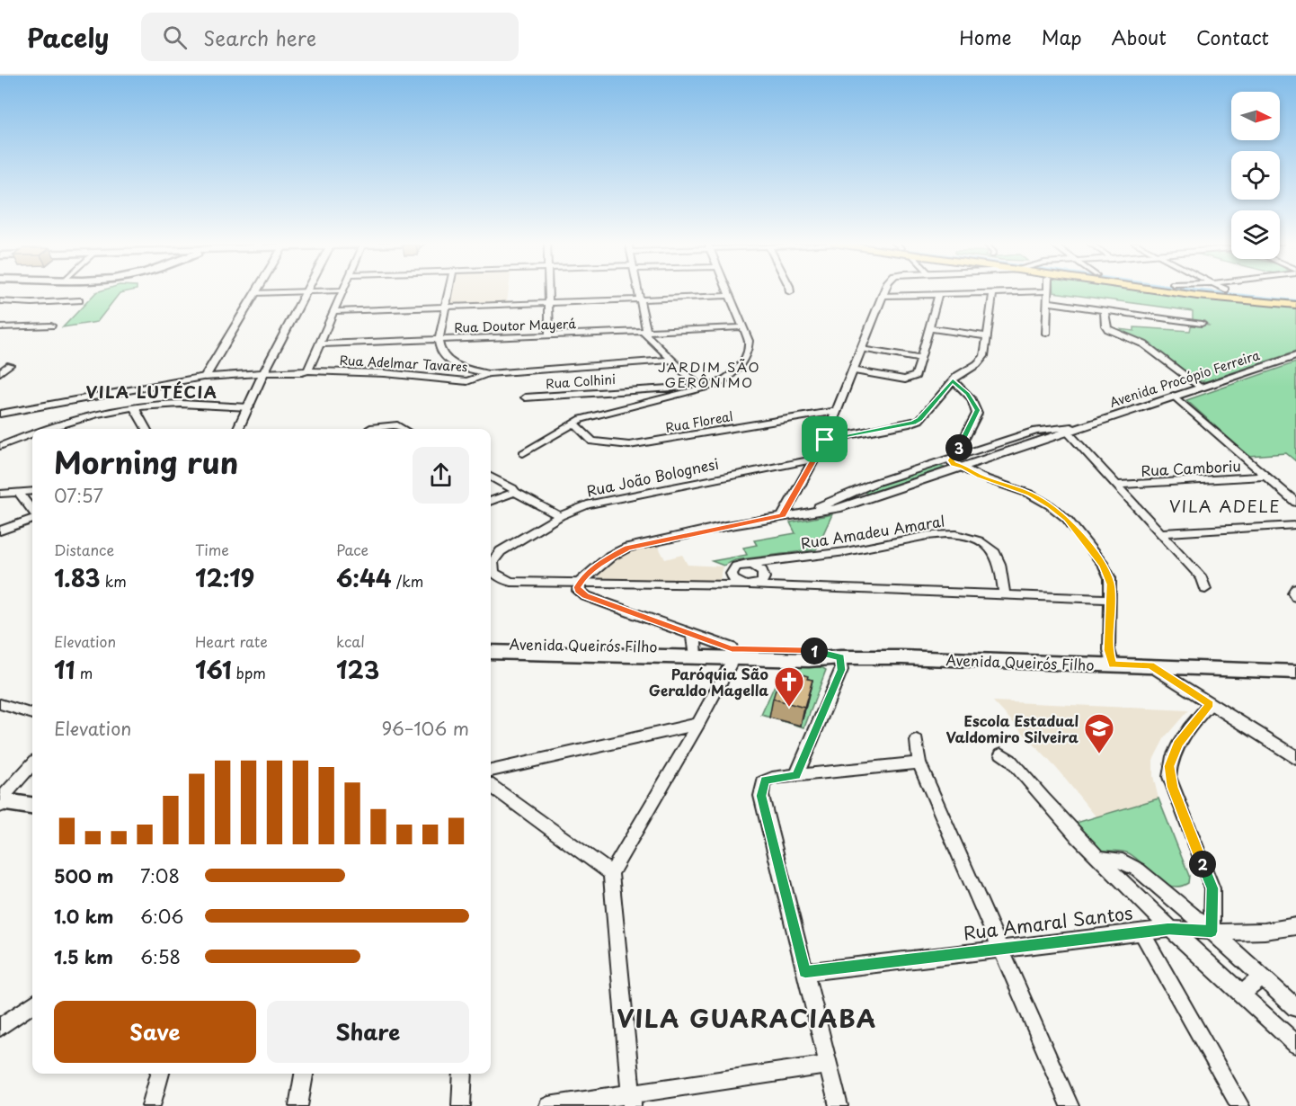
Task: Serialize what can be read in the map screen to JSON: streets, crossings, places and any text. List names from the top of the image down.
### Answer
{
  "streets": {
    "main road": ["Avenida Queirós Filho"],
    "street": [
      "Rua Doutor Mayerá",
      "Rua Adelmar Tavares",
      "Avenida Procópio Ferreira",
      "Rua Colhini",
      "Rua Floreal",
      "Rua Camboriu",
      "Rua João Bolognesi",
      "Rua Amadeu Amaral",
      "Rua Amaral Santos"
    ]
  },
  "crossings": [
    ["Avenida Procópio Ferreira", "Rua João Bolognesi"],
    ["Rua João Bolognesi", "Rua Amadeu Amaral"]
  ],
  "districts": [
    "JARDIM SÃO GERÔNIMO",
    "VILA LUTÉCIA",
    "VILA ADELE",
    "VILA GUARACIABA"
  ],
  "places": {
    "church": ["Paróquia São Geraldo Magella"],
    "school or university": ["Escola Estadual Valdomiro Silveira"]
  },
  "north": "right",
  "page": {
    "header": "Pacely",
    "search": "Search here",
    "nav": [
      "Home",
      "Map",
      "About",
      "Contact"
    ],
    "heading": ["Morning run", "07:57"],
    "pins": ["3", "1", "2"],
    "stats": [
      ["Distance", "1.83 km"],
      ["Time", "12:19"],
      ["Pace", "6:44 /km"],
      ["Elevation", "11 m"],
      ["Heart rate", "161 bpm"],
      ["kcal", "123"]
    ],
    "chart": ["Elevation", "96–106 m"],
    "list": [
      {
        "name": "500 m",
        "note": "7:08"
      },
      {
        "name": "1.0 km",
        "note": "6:06"
      },
      {
        "name": "1.5 km",
        "note": "6:58"
      }
    ],
    "buttons": ["Save", "Share"]
  }
}
